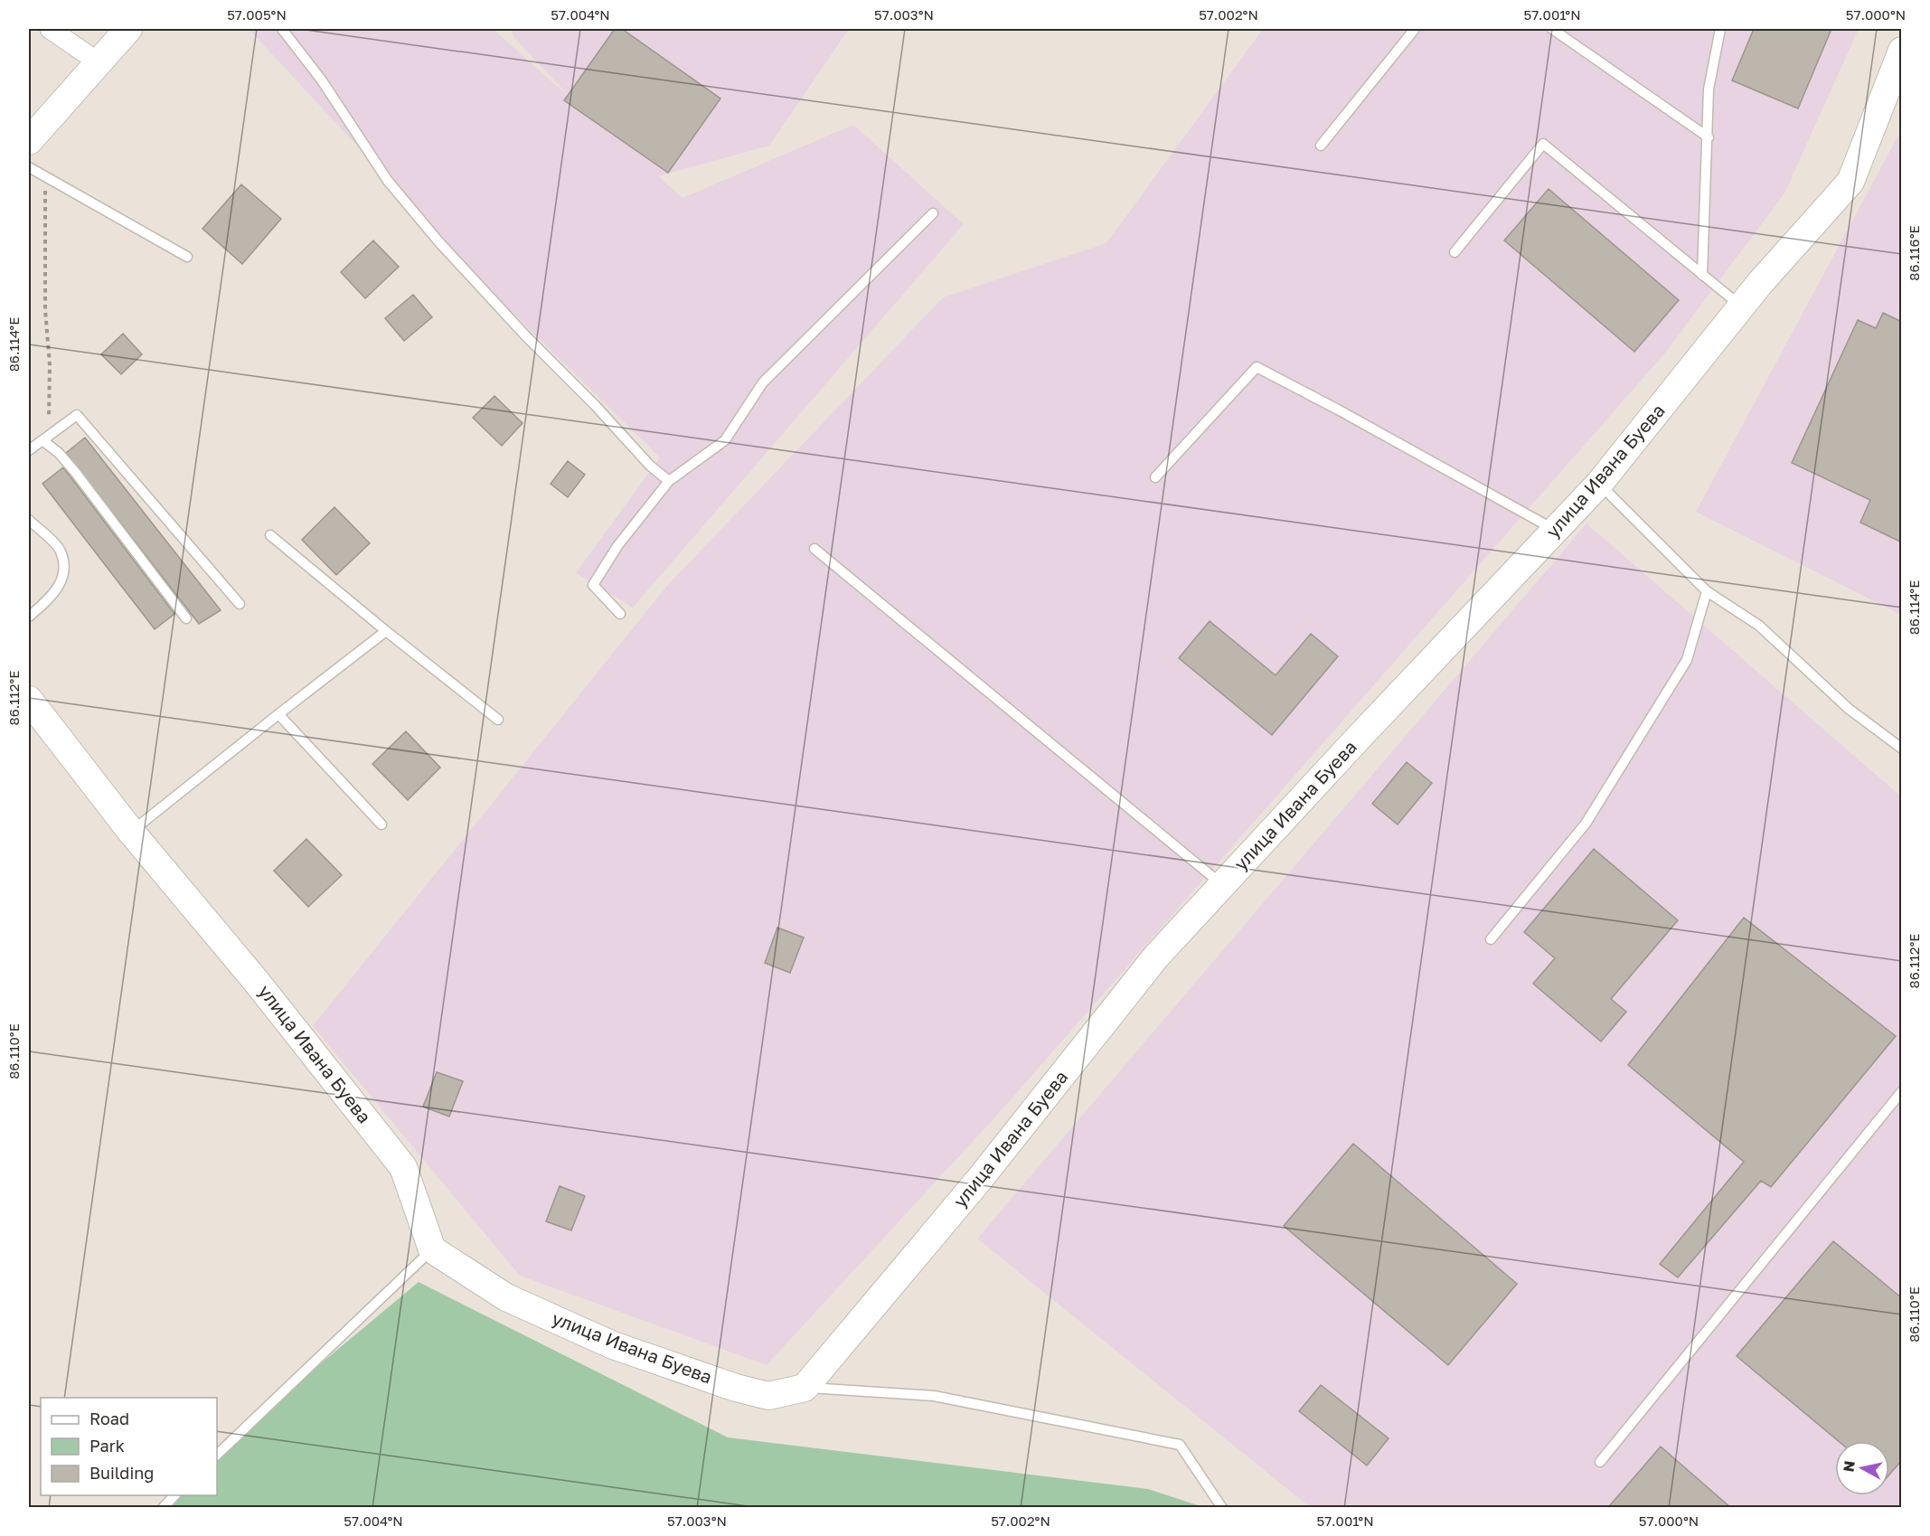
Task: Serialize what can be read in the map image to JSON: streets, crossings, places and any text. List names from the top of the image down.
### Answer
{
  "streets": {
    "street": ["улица Ивана Буева"]
  },
  "legend": ["Road", "Park", "Building"],
  "north": "left",
  "coordinates": [
    "57.005°N",
    "57.004°N",
    "57.003°N",
    "57.002°N",
    "57.001°N",
    "57.000°N",
    "86.116°E",
    "86.114°E",
    "86.112°E",
    "86.110°E"
  ]
}
